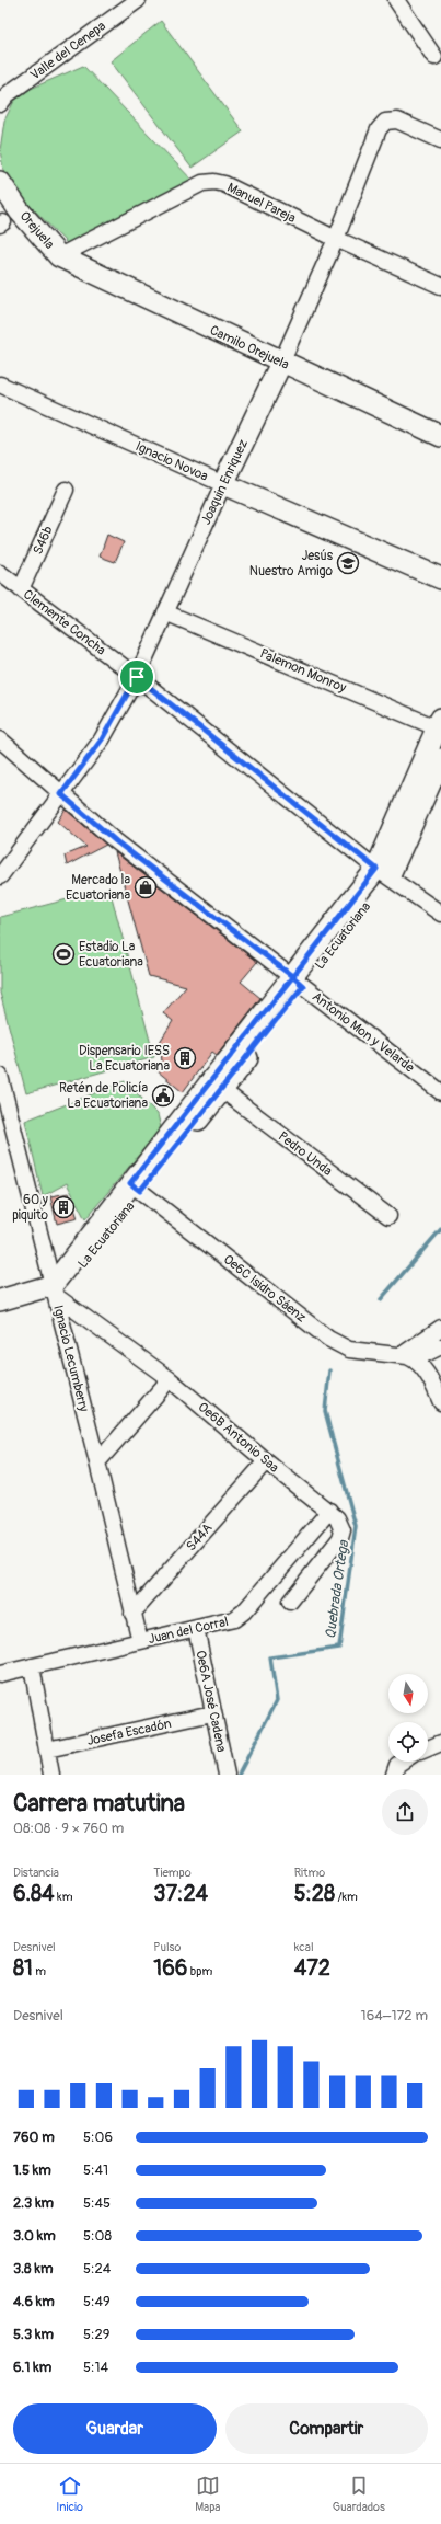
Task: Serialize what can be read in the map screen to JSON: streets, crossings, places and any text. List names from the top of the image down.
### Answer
{
  "streets": {
    "street": [
      "Valle del Cenepa",
      "Manuel Pareja",
      "Orejuela",
      "Camilo Orejuela",
      "Ignacio Novoa",
      "Joaquin Enriquez",
      "S46b",
      "Clemente Concha",
      "Palemon Monroy",
      "La Ecuatoriana",
      "Antonio Mon y Velarde",
      "Pedro Unda",
      "Oe6C Isidro Sáenz",
      "Ignacio Lecumberry",
      "Oe6B Antonio Saa",
      "S44A",
      "Juan del Corral",
      "Oe6A José Cadena",
      "Josefa Escadón"
    ]
  },
  "crossings": [
    ["Manuel Pareja", "Orejuela"],
    ["Manuel Pareja", "Camilo Orejuela"],
    ["Manuel Pareja", "Joaquin Enriquez"],
    ["Orejuela", "Camilo Orejuela"],
    ["Camilo Orejuela", "Joaquin Enriquez"],
    ["Ignacio Novoa", "Joaquin Enriquez"],
    ["Joaquin Enriquez", "Clemente Concha"],
    ["Joaquin Enriquez", "Palemon Monroy"],
    ["Joaquin Enriquez", "Antonio Mon y Velarde"],
    ["S46b", "Clemente Concha"],
    ["La Ecuatoriana", "Antonio Mon y Velarde"],
    ["La Ecuatoriana", "Pedro Unda"],
    ["La Ecuatoriana", "Oe6C Isidro Sáenz"],
    ["Ignacio Lecumberry", "Oe6B Antonio Saa"],
    ["Ignacio Lecumberry", "S44A"],
    ["Ignacio Lecumberry", "Juan del Corral"],
    ["Oe6B Antonio Saa", "S44A"],
    ["Oe6B Antonio Saa", "Juan del Corral"],
    ["Juan del Corral", "Oe6A José Cadena"],
    ["Oe6A José Cadena", "Josefa Escadón"]
  ],
  "water": ["Quebrada Ortega"],
  "places": {
    "school or university": ["Jesús Nuestro Amigo"],
    "shop": ["Mercado la Ecuatoriana"],
    "sports": ["Estadio La Ecuatoriana"],
    "building": ["Dispensario IESS La Ecuatoriana", "60 y piquito"],
    "public building": ["Retén de Policía La Ecuatoriana"]
  },
  "north": "bottom",
  "page": {
    "heading": ["Carrera matutina", "08:08 · 9 × 760 m"],
    "stats": [
      ["Distancia", "6.84 km"],
      ["Tiempo", "37:24"],
      ["Ritmo", "5:28 /km"],
      ["Desnivel", "81 m"],
      ["Pulso", "166 bpm"],
      ["kcal", "472"]
    ],
    "chart": ["Desnivel", "164–172 m"],
    "list": [
      {
        "name": "760 m",
        "note": "5:06"
      },
      {
        "name": "1.5 km",
        "note": "5:41"
      },
      {
        "name": "2.3 km",
        "note": "5:45"
      },
      {
        "name": "3.0 km",
        "note": "5:08"
      },
      {
        "name": "3.8 km",
        "note": "5:24"
      },
      {
        "name": "4.6 km",
        "note": "5:49"
      },
      {
        "name": "5.3 km",
        "note": "5:29"
      },
      {
        "name": "6.1 km",
        "note": "5:14"
      }
    ],
    "buttons": ["Guardar", "Compartir"],
    "tabs": ["Inicio", "Mapa", "Guardados"]
  }
}
